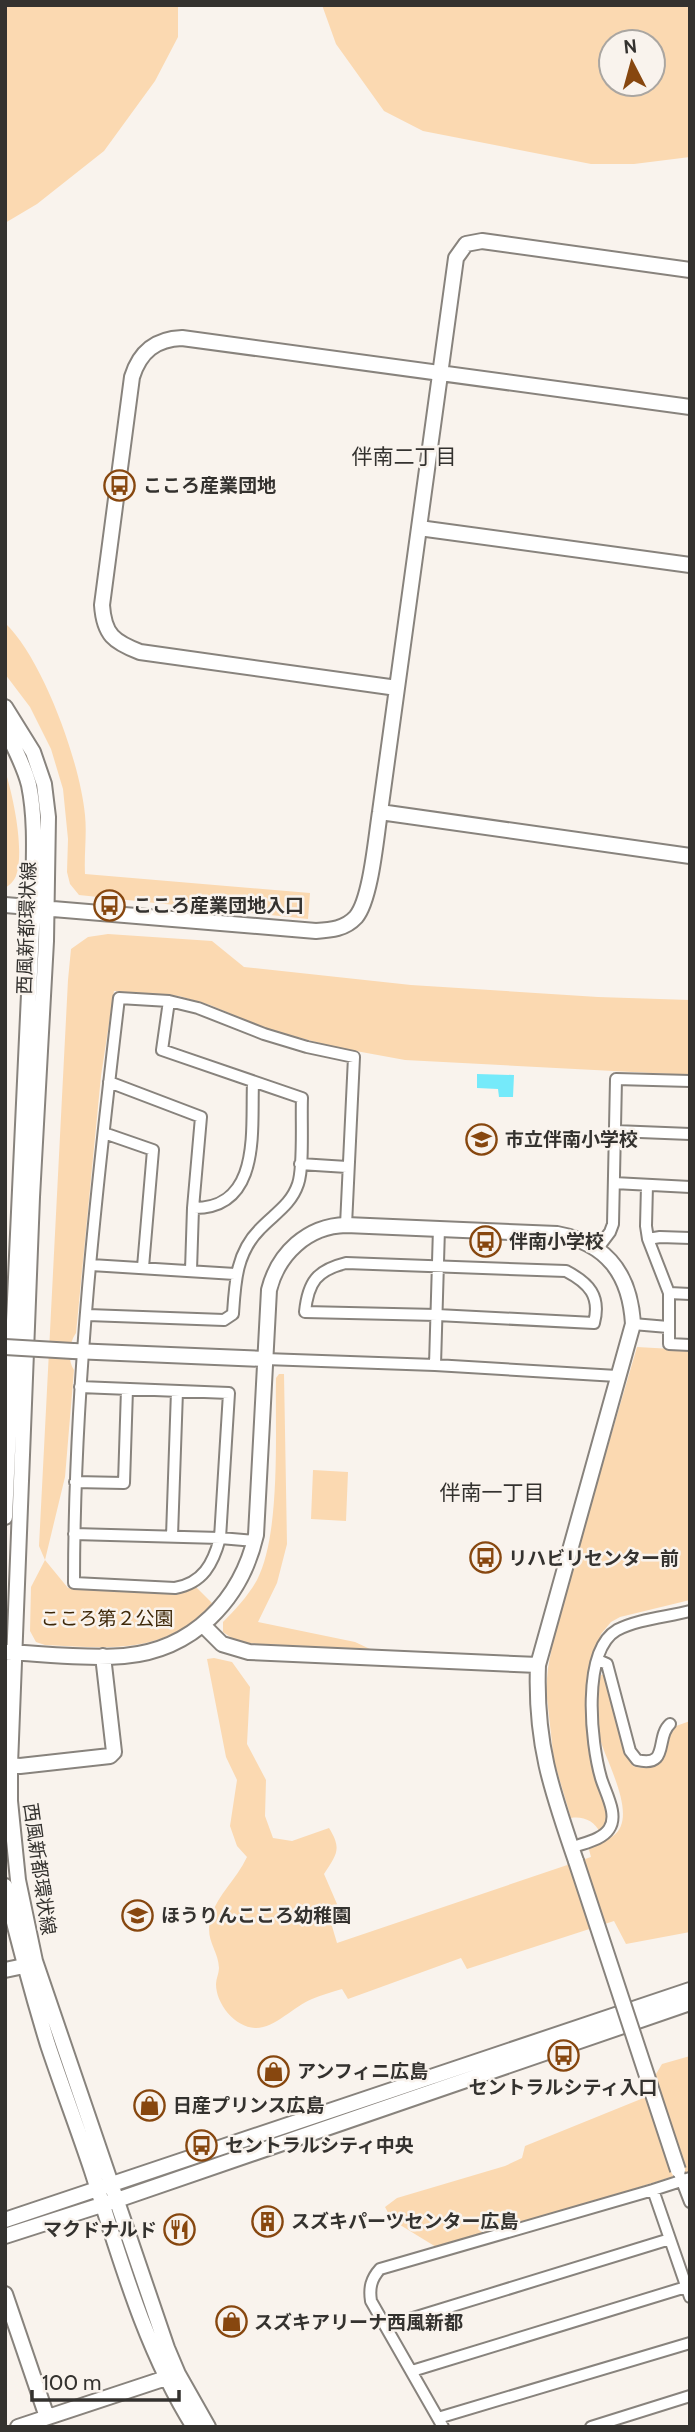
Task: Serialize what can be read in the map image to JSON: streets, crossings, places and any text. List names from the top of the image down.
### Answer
{
  "streets": {
    "street": ["西風新都環状線"]
  },
  "districts": ["伴南二丁目", "伴南一丁目"],
  "parks": ["こころ第２公園"],
  "places": {
    "bus stop": [
      "こころ産業団地",
      "こころ産業団地入口",
      "伴南小学校",
      "リハビリセンター前",
      "セントラルシティ入口",
      "セントラルシティ中央"
    ],
    "school or university": ["市立伴南小学校", "ほうりんこころ幼稚園"],
    "shop": ["アンフィニ広島", "日産プリンス広島", "スズキアリーナ西風新都"],
    "building": ["スズキパーツセンター広島"],
    "restaurant": ["マクドナルド"]
  },
  "scale_bar": "100 m",
  "north": "top"
}
